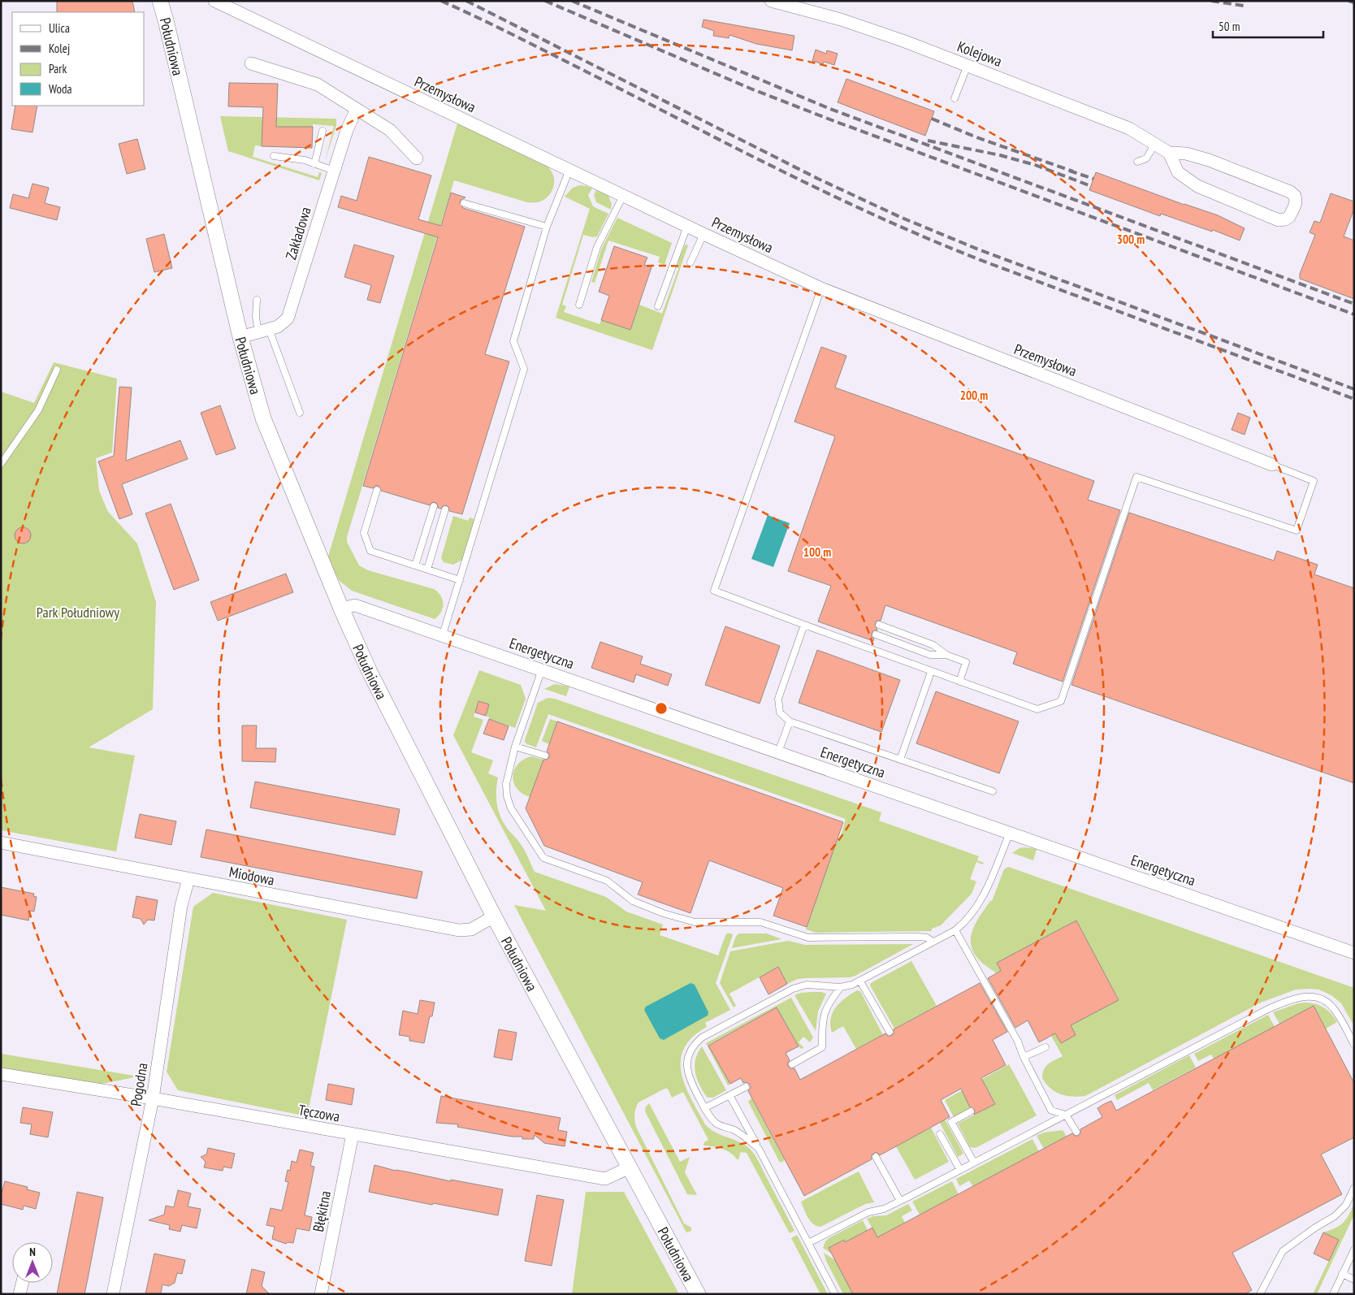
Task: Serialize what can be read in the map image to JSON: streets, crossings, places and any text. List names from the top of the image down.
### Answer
{
  "streets": {
    "street": [
      "Południowa",
      "Kolejowa",
      "Przemysłowa",
      "Zakładowa",
      "Energetyczna",
      "Miodowa",
      "Pogodna",
      "Tęczowa",
      "Błękitna"
    ]
  },
  "crossings": [
    ["Południowa", "Zakładowa"],
    ["Południowa", "Energetyczna"],
    ["Południowa", "Miodowa"],
    ["Południowa", "Tęczowa"],
    ["Miodowa", "Pogodna"],
    ["Pogodna", "Tęczowa"],
    ["Tęczowa", "Błękitna"]
  ],
  "parks": ["Park Południowy"],
  "legend": [
    "Ulica",
    "Kolej",
    "Park",
    "Woda"
  ],
  "scale_bar": "50 m",
  "north": "top",
  "rings": ["300 m", "200 m", "100 m"]
}
